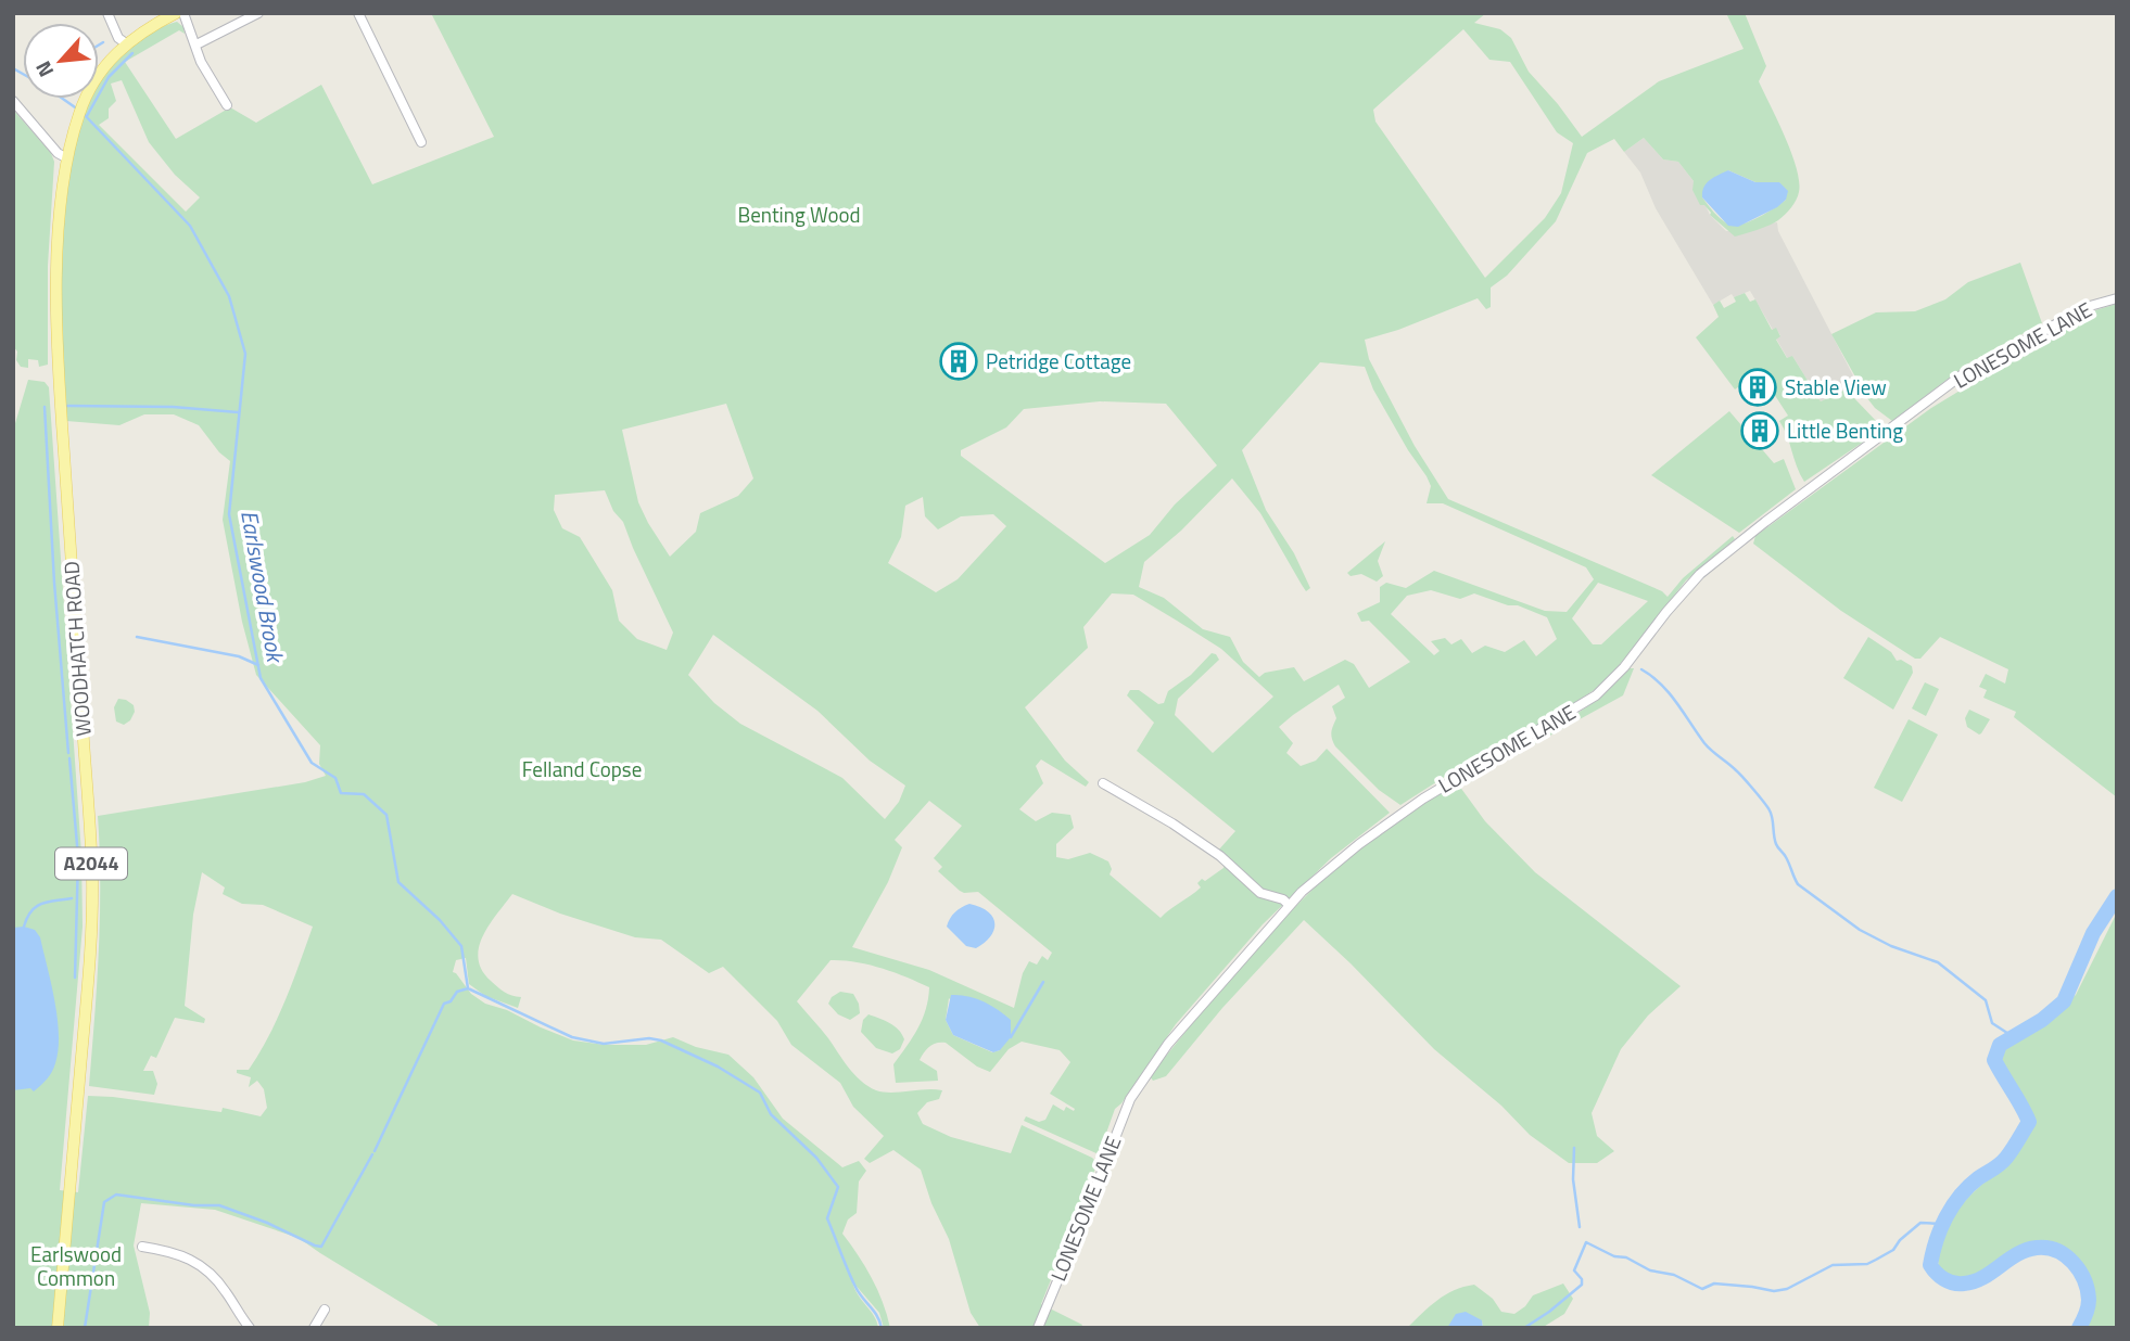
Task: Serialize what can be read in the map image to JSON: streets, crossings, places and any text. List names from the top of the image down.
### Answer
{
  "streets": {
    "main road": ["WOODHATCH ROAD", "A2044"],
    "street": ["LONESOME LANE"]
  },
  "water": ["Earlswood Brook"],
  "parks": ["Benting Wood", "Felland Copse", "Earlswood Common"],
  "places": {
    "building": ["Petridge Cottage", "Stable View", "Little Benting"]
  },
  "north": "bottom left"
}
